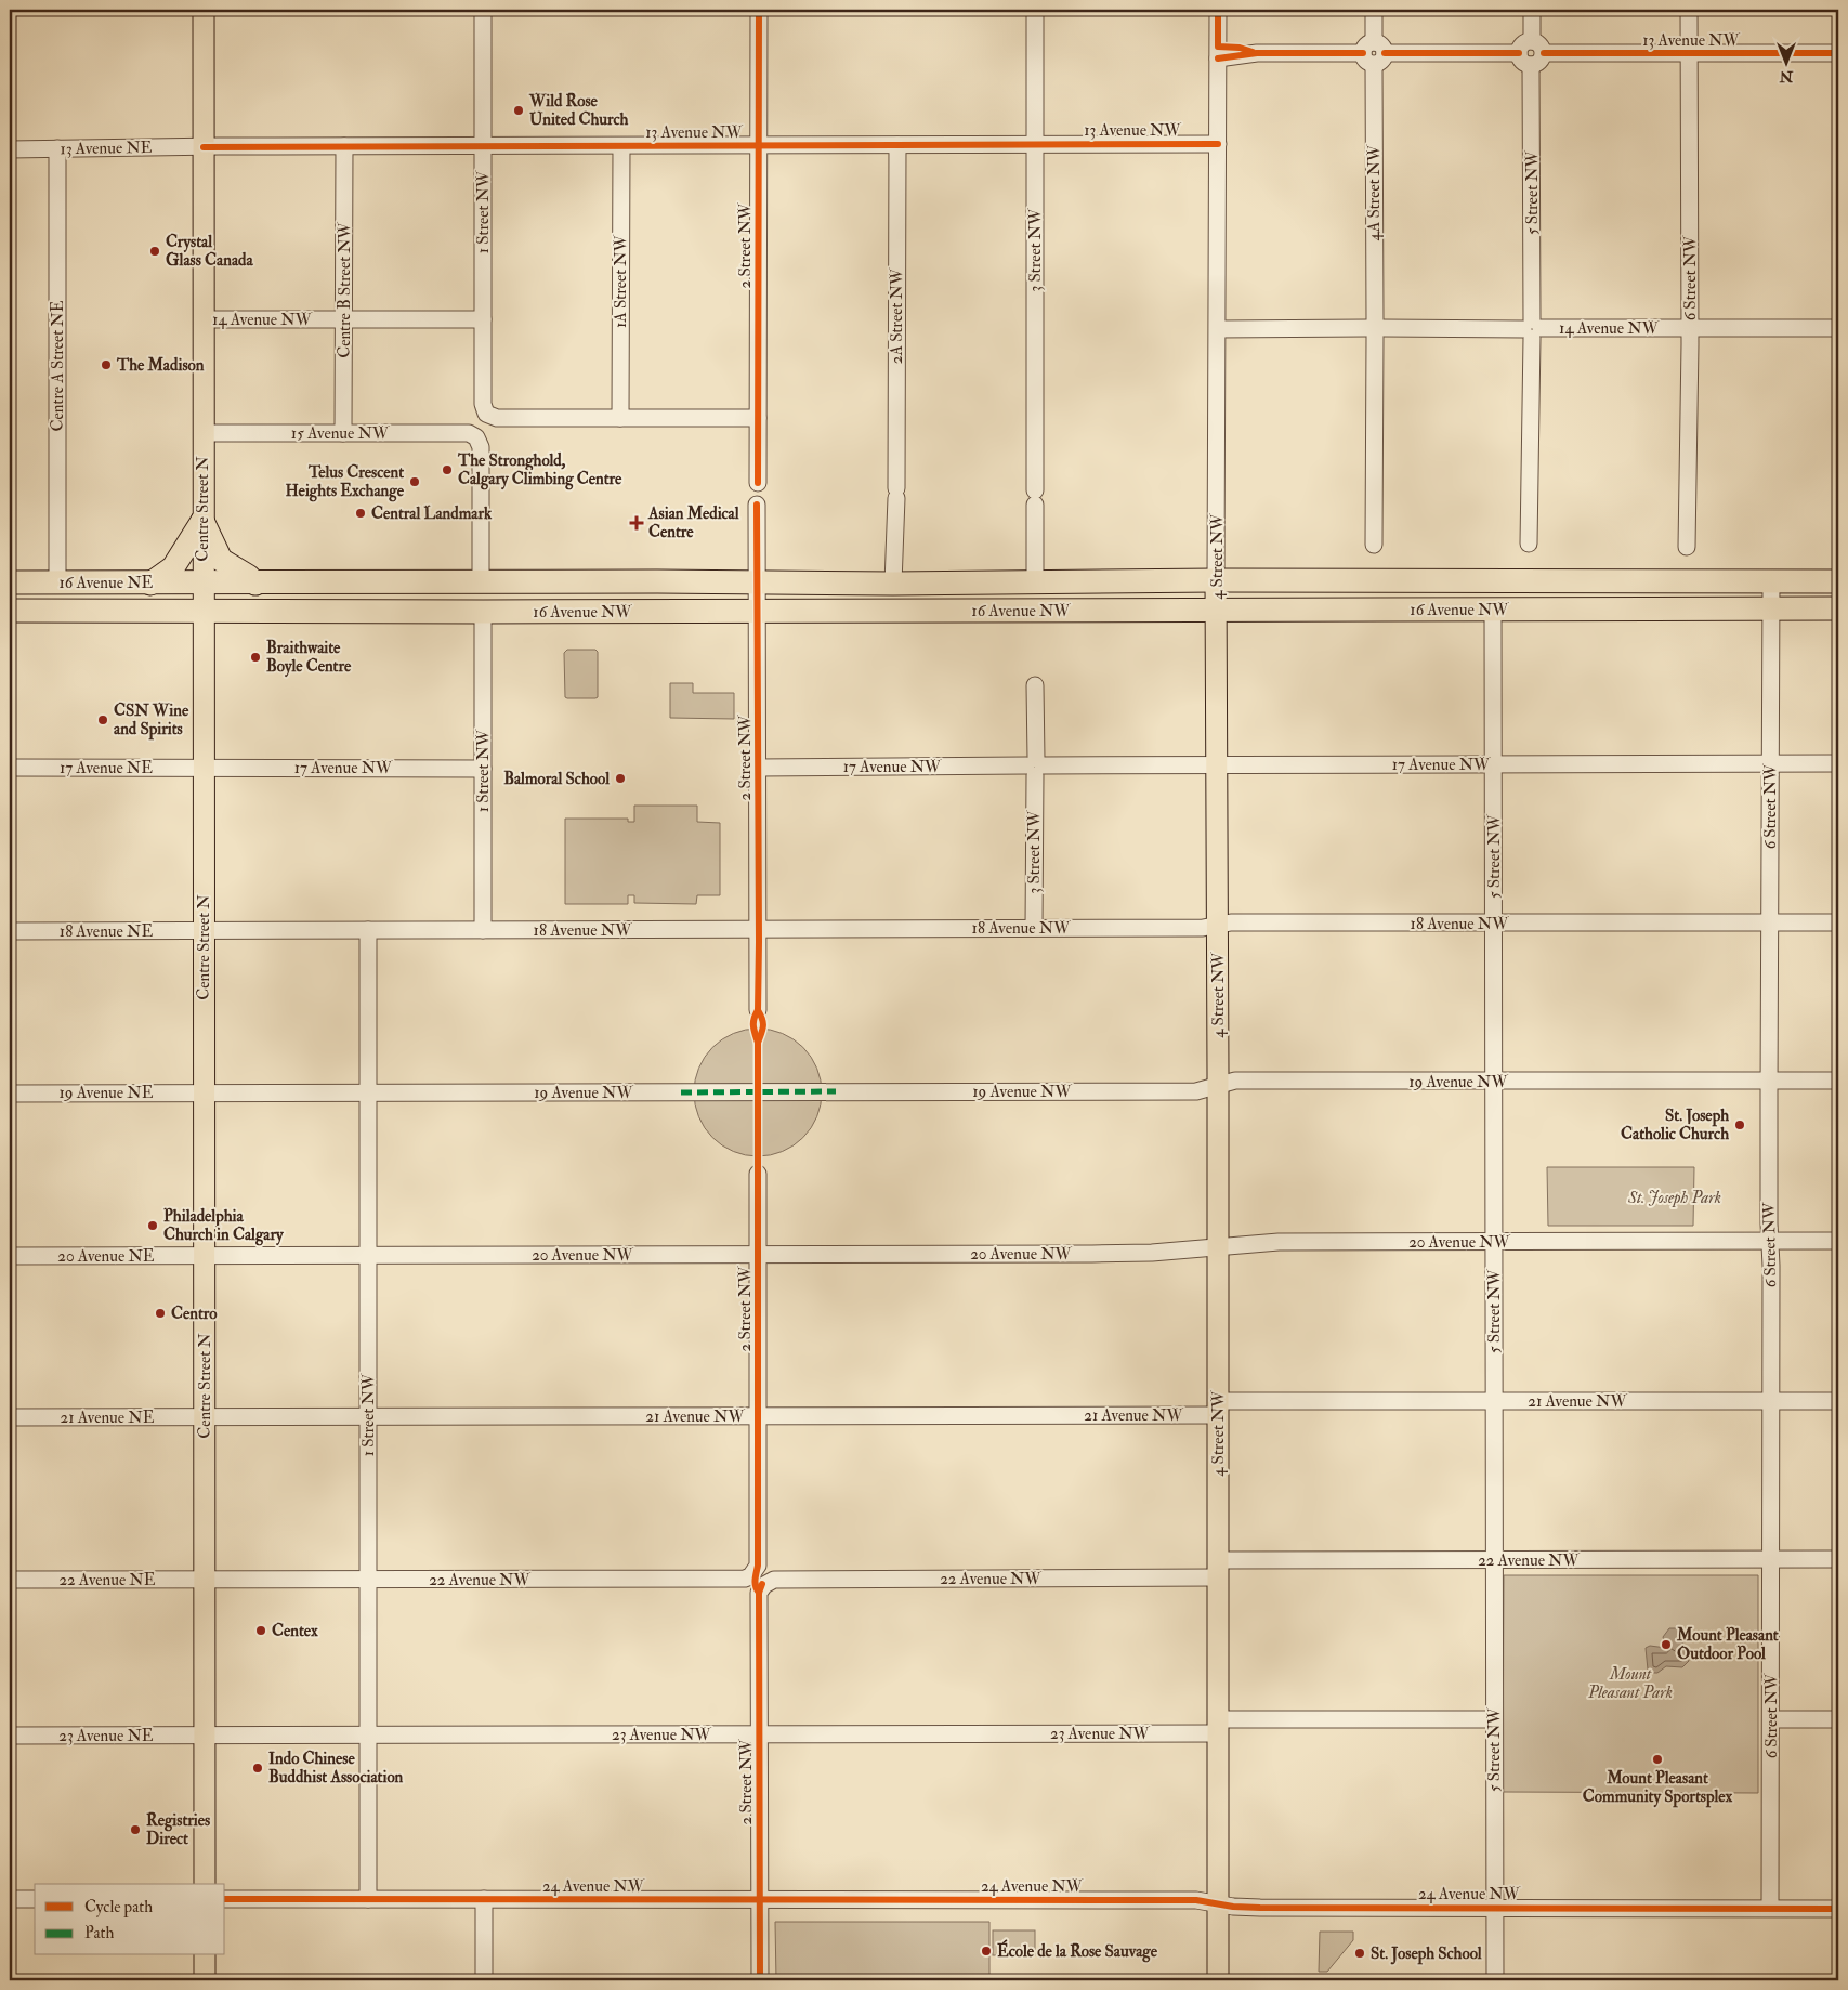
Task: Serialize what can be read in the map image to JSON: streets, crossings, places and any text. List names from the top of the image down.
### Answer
{
  "streets": {
    "highway": ["16 Avenue NE", "16 Avenue NW"],
    "main road": ["Centre Street N", "4 Street NW"],
    "street": [
      "13 Avenue NW",
      "13 Avenue NE",
      "4A Street NW",
      "5 Street NW",
      "1 Street NW",
      "2 Street NW",
      "3 Street NW",
      "6 Street NW",
      "1A Street NW",
      "Centre B Street NW",
      "2A Street NW",
      "14 Avenue NW",
      "Centre A Street NE",
      "15 Avenue NW",
      "17 Avenue NW",
      "17 Avenue NE",
      "18 Avenue NW",
      "18 Avenue NE",
      "19 Avenue NW",
      "19 Avenue NE",
      "20 Avenue NW",
      "20 Avenue NE",
      "21 Avenue NW",
      "21 Avenue NE",
      "22 Avenue NW",
      "22 Avenue NE",
      "23 Avenue NW",
      "23 Avenue NE",
      "24 Avenue NW"
    ]
  },
  "crossings": [
    ["13 Avenue NW", "13 Avenue NE"],
    ["13 Avenue NW", "5 Street NW"],
    ["13 Avenue NW", "1 Street NW"],
    ["13 Avenue NW", "2 Street NW"],
    ["13 Avenue NW", "3 Street NW"],
    ["13 Avenue NW", "6 Street NW"],
    ["13 Avenue NW", "1A Street NW"],
    ["13 Avenue NW", "Centre B Street NW"],
    ["13 Avenue NW", "2A Street NW"],
    ["13 Avenue NW", "Centre Street N"],
    ["13 Avenue NW", "4 Street NW"],
    ["13 Avenue NE", "Centre A Street NE"],
    ["13 Avenue NE", "Centre Street N"],
    ["4A Street NW", "14 Avenue NW"],
    ["5 Street NW", "14 Avenue NW"],
    ["5 Street NW", "16 Avenue NW"],
    ["5 Street NW", "17 Avenue NW"],
    ["5 Street NW", "18 Avenue NW"],
    ["5 Street NW", "19 Avenue NW"],
    ["5 Street NW", "20 Avenue NW"],
    ["5 Street NW", "21 Avenue NW"],
    ["5 Street NW", "22 Avenue NW"],
    ["5 Street NW", "23 Avenue NW"],
    ["5 Street NW", "24 Avenue NW"],
    ["1 Street NW", "1A Street NW"],
    ["1 Street NW", "14 Avenue NW"],
    ["1 Street NW", "16 Avenue NW"],
    ["1 Street NW", "17 Avenue NW"],
    ["1 Street NW", "18 Avenue NW"],
    ["1 Street NW", "19 Avenue NW"],
    ["1 Street NW", "20 Avenue NW"],
    ["1 Street NW", "21 Avenue NW"],
    ["1 Street NW", "22 Avenue NW"],
    ["1 Street NW", "23 Avenue NW"],
    ["1 Street NW", "24 Avenue NW"],
    ["2 Street NW", "16 Avenue NW"],
    ["2 Street NW", "17 Avenue NW"],
    ["2 Street NW", "18 Avenue NW"],
    ["2 Street NW", "20 Avenue NW"],
    ["2 Street NW", "21 Avenue NW"],
    ["2 Street NW", "22 Avenue NW"],
    ["2 Street NW", "23 Avenue NW"],
    ["2 Street NW", "24 Avenue NW"],
    ["3 Street NW", "16 Avenue NW"],
    ["3 Street NW", "17 Avenue NW"],
    ["3 Street NW", "18 Avenue NW"],
    ["6 Street NW", "14 Avenue NW"],
    ["6 Street NW", "16 Avenue NW"],
    ["6 Street NW", "17 Avenue NW"],
    ["6 Street NW", "18 Avenue NW"],
    ["6 Street NW", "19 Avenue NW"],
    ["6 Street NW", "20 Avenue NW"],
    ["6 Street NW", "21 Avenue NW"],
    ["6 Street NW", "22 Avenue NW"],
    ["6 Street NW", "24 Avenue NW"],
    ["Centre B Street NW", "14 Avenue NW"],
    ["Centre B Street NW", "15 Avenue NW"],
    ["2A Street NW", "16 Avenue NW"],
    ["14 Avenue NW", "Centre Street N"],
    ["14 Avenue NW", "4 Street NW"],
    ["Centre A Street NE", "16 Avenue NE"],
    ["15 Avenue NW", "Centre Street N"],
    ["15 Avenue NW", "16 Avenue NW"],
    ["Centre Street N", "16 Avenue NE"],
    ["Centre Street N", "16 Avenue NW"],
    ["Centre Street N", "17 Avenue NW"],
    ["Centre Street N", "17 Avenue NE"],
    ["Centre Street N", "18 Avenue NW"],
    ["Centre Street N", "18 Avenue NE"],
    ["Centre Street N", "19 Avenue NW"],
    ["Centre Street N", "19 Avenue NE"],
    ["Centre Street N", "20 Avenue NW"],
    ["Centre Street N", "20 Avenue NE"],
    ["Centre Street N", "21 Avenue NW"],
    ["Centre Street N", "21 Avenue NE"],
    ["Centre Street N", "22 Avenue NW"],
    ["Centre Street N", "22 Avenue NE"],
    ["Centre Street N", "23 Avenue NW"],
    ["Centre Street N", "23 Avenue NE"],
    ["4 Street NW", "16 Avenue NW"],
    ["4 Street NW", "17 Avenue NW"],
    ["4 Street NW", "18 Avenue NW"],
    ["4 Street NW", "19 Avenue NW"],
    ["4 Street NW", "20 Avenue NW"],
    ["4 Street NW", "21 Avenue NW"],
    ["4 Street NW", "22 Avenue NW"],
    ["4 Street NW", "23 Avenue NW"],
    ["4 Street NW", "24 Avenue NW"],
    ["16 Avenue NE", "16 Avenue NW"],
    ["17 Avenue NW", "17 Avenue NE"],
    ["18 Avenue NW", "18 Avenue NE"],
    ["19 Avenue NW", "19 Avenue NE"],
    ["20 Avenue NW", "20 Avenue NE"],
    ["21 Avenue NW", "21 Avenue NE"],
    ["22 Avenue NW", "22 Avenue NE"],
    ["23 Avenue NW", "23 Avenue NE"]
  ],
  "parks": ["St. Joseph Park", "Mount Pleasant Park"],
  "places": {
    "other": [
      "Wild Rose United Church",
      "Crystal Glass Canada",
      "The Madison",
      "The Stronghold, Calgary Climbing Centre",
      "Telus Crescent Heights Exchange",
      "Central Landmark",
      "Braithwaite Boyle Centre",
      "CSN Wine and Spirits",
      "Balmoral School",
      "St. Joseph Catholic Church",
      "Philadelphia Church in Calgary",
      "Centro",
      "Centex",
      "Mount Pleasant Outdoor Pool",
      "Mount Pleasant Community Sportsplex",
      "Indo Chinese Buddhist Association",
      "Registries Direct",
      "École de la Rose Sauvage",
      "St. Joseph School"
    ],
    "health": ["Asian Medical Centre"]
  },
  "legend": ["Cycle path", "Path"],
  "north": "bottom"
}
